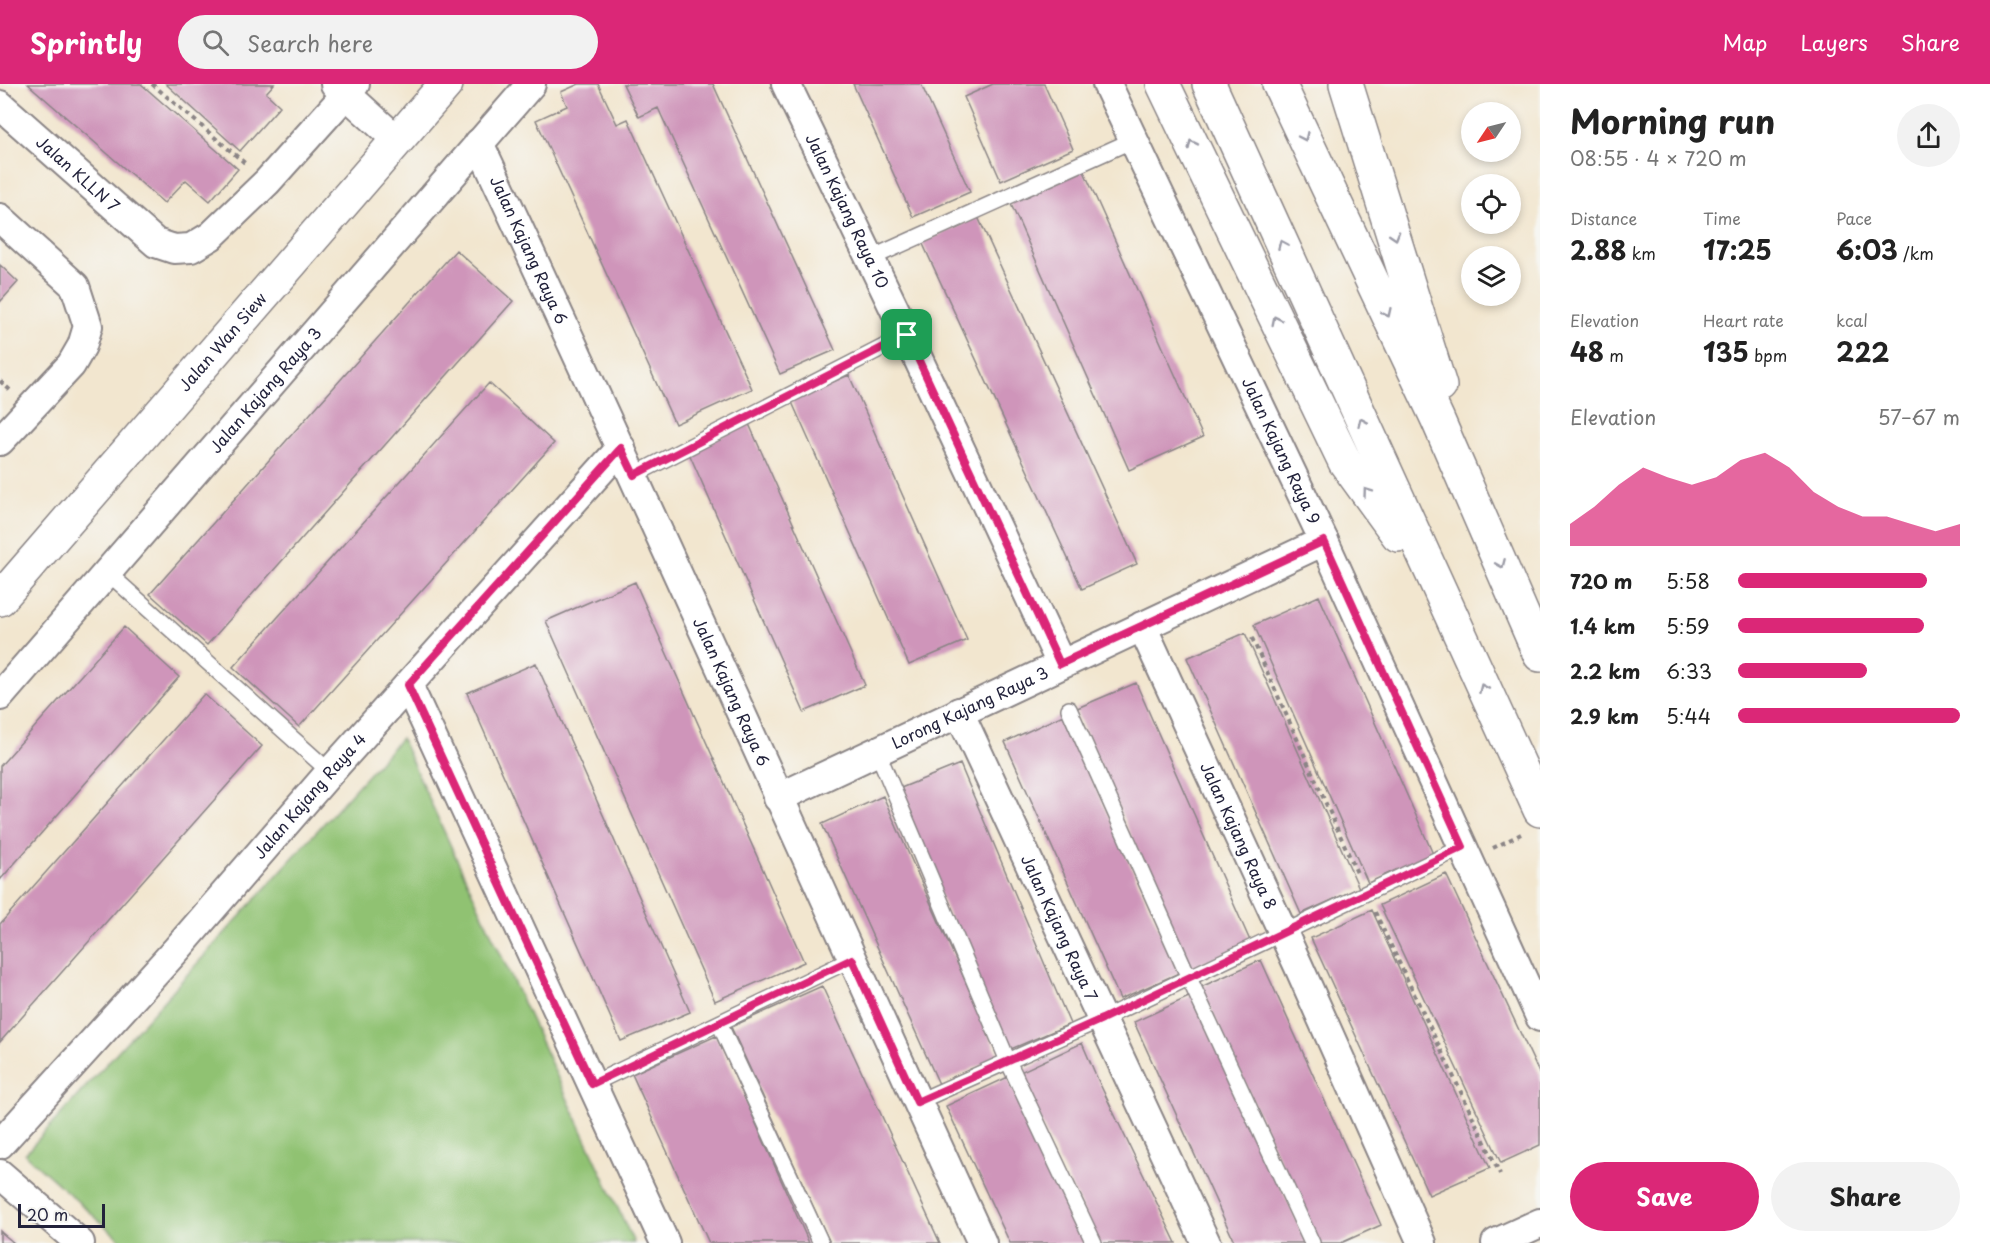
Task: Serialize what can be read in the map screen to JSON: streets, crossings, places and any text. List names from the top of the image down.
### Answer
{
  "streets": {
    "main road": ["Jalan Wan Siew"],
    "street": [
      "Jalan KLLN 7",
      "Jalan Kajang Raya 10",
      "Jalan Kajang Raya 6",
      "Jalan Kajang Raya 3",
      "Jalan Kajang Raya 9",
      "Lorong Kajang Raya 3",
      "Jalan Kajang Raya 4",
      "Jalan Kajang Raya 8",
      "Jalan Kajang Raya 7"
    ]
  },
  "crossings": [
    ["Jalan Kajang Raya 10", "Lorong Kajang Raya 3"],
    ["Jalan Kajang Raya 6", "Jalan Kajang Raya 3"],
    ["Jalan Kajang Raya 6", "Lorong Kajang Raya 3"],
    ["Jalan Kajang Raya 6", "Jalan Kajang Raya 4"],
    ["Jalan Kajang Raya 9", "Lorong Kajang Raya 3"],
    ["Lorong Kajang Raya 3", "Jalan Kajang Raya 8"],
    ["Lorong Kajang Raya 3", "Jalan Kajang Raya 7"]
  ],
  "scale_bar": "20 m",
  "north": "bottom left",
  "page": {
    "header": "Sprintly",
    "search": "Search here",
    "nav": ["Map", "Layers", "Share"],
    "heading": ["Morning run", "08:55 · 4 × 720 m"],
    "stats": [
      ["Distance", "2.88 km"],
      ["Time", "17:25"],
      ["Pace", "6:03 /km"],
      ["Elevation", "48 m"],
      ["Heart rate", "135 bpm"],
      ["kcal", "222"]
    ],
    "chart": ["Elevation", "57–67 m"],
    "list": [
      {
        "name": "720 m",
        "note": "5:58"
      },
      {
        "name": "1.4 km",
        "note": "5:59"
      },
      {
        "name": "2.2 km",
        "note": "6:33"
      },
      {
        "name": "2.9 km",
        "note": "5:44"
      }
    ],
    "buttons": ["Save", "Share"],
    "scale": "20 m"
  }
}
